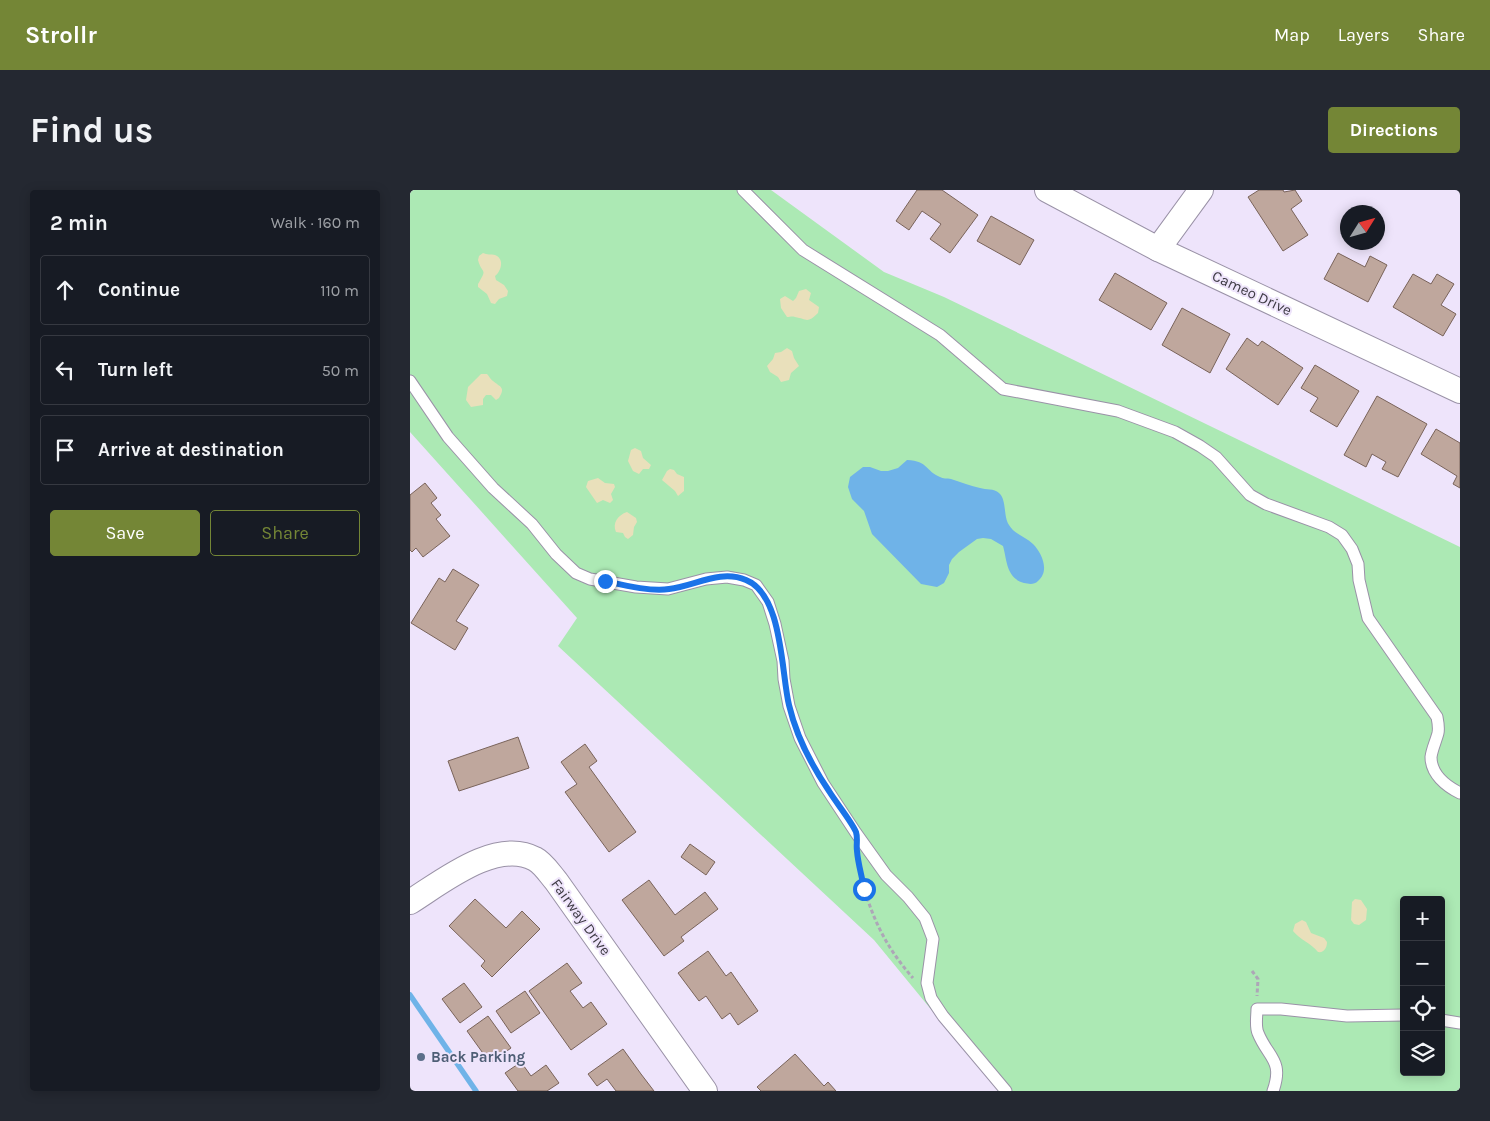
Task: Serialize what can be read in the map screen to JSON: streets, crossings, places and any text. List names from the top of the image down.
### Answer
{
  "streets": {
    "street": ["Cameo Drive", "Fairway Drive"]
  },
  "places": ["Back Parking"],
  "north": "top right",
  "page": {
    "header": "Strollr",
    "nav": ["Map", "Layers", "Share"],
    "buttons": [
      "Directions",
      ["Save", "Share"]
    ],
    "title": "Find us",
    "heading": ["2 min", "Walk · 160 m"],
    "list": [
      ["Continue", "110 m"],
      ["Turn left", "50 m"],
      "Arrive at destination"
    ],
    "map_buttons": ["+", "−"]
  }
}
